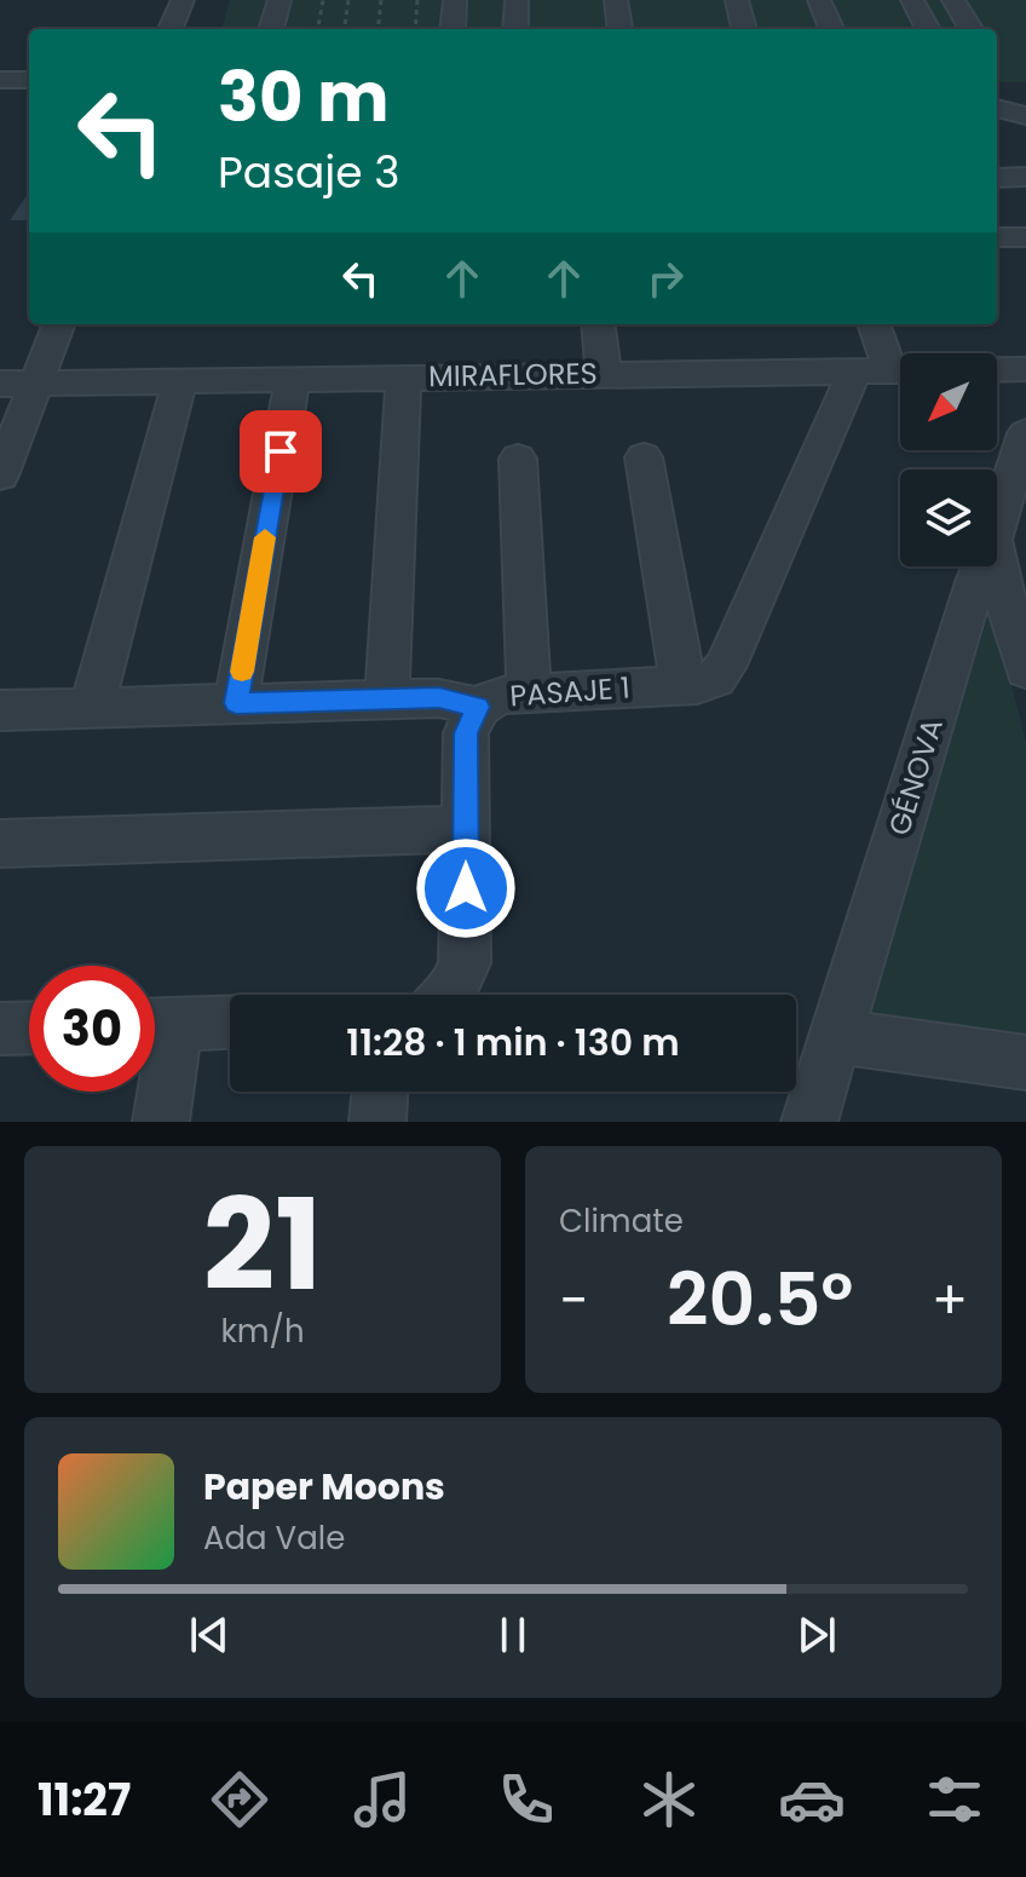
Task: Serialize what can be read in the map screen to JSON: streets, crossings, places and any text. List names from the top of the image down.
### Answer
{
  "streets": {
    "street": ["MIRAFLORES", "PASAJE 1", "GÉNOVA"]
  },
  "north": "bottom left",
  "page": {
    "turn": ["30 m", "Pasaje 3"],
    "limit": "30",
    "trip": "11:28 · 1 min · 130 m",
    "tile": [
      ["21", "km/h"],
      "Climate"
    ],
    "heat": ["−", "20.5°", "+"],
    "song": ["Paper Moons", "Ada Vale"],
    "tabs": "11:27"
  }
}
